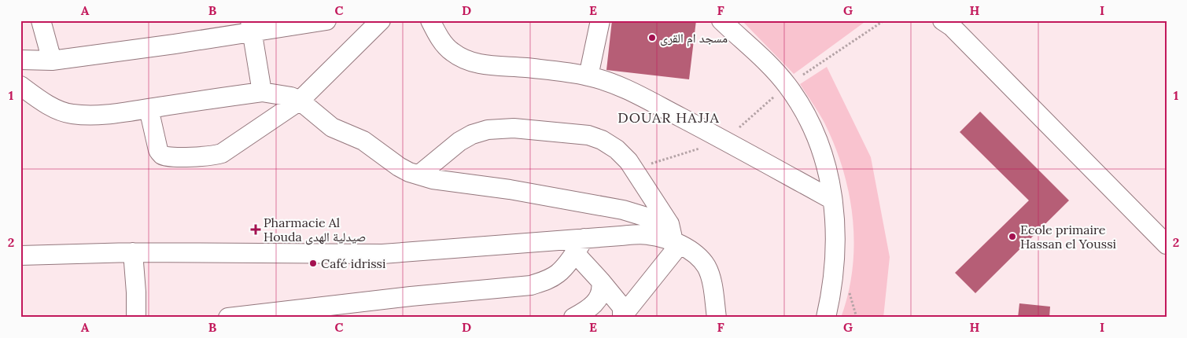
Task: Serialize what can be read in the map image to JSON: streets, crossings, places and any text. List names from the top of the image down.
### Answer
{
  "districts": ["DOUAR HAJJA"],
  "places": {
    "other": ["مسجد ام القرى", "Ecole primaire Hassan el Youssi", "Café idrissi"],
    "health": ["Pharmacie Al Houda صيدلية الهدى"]
  },
  "grid": {
    "columns": [
      "A",
      "B",
      "C",
      "D",
      "E",
      "F",
      "G",
      "H",
      "I"
    ],
    "rows": ["1", "2"]
  }
}
